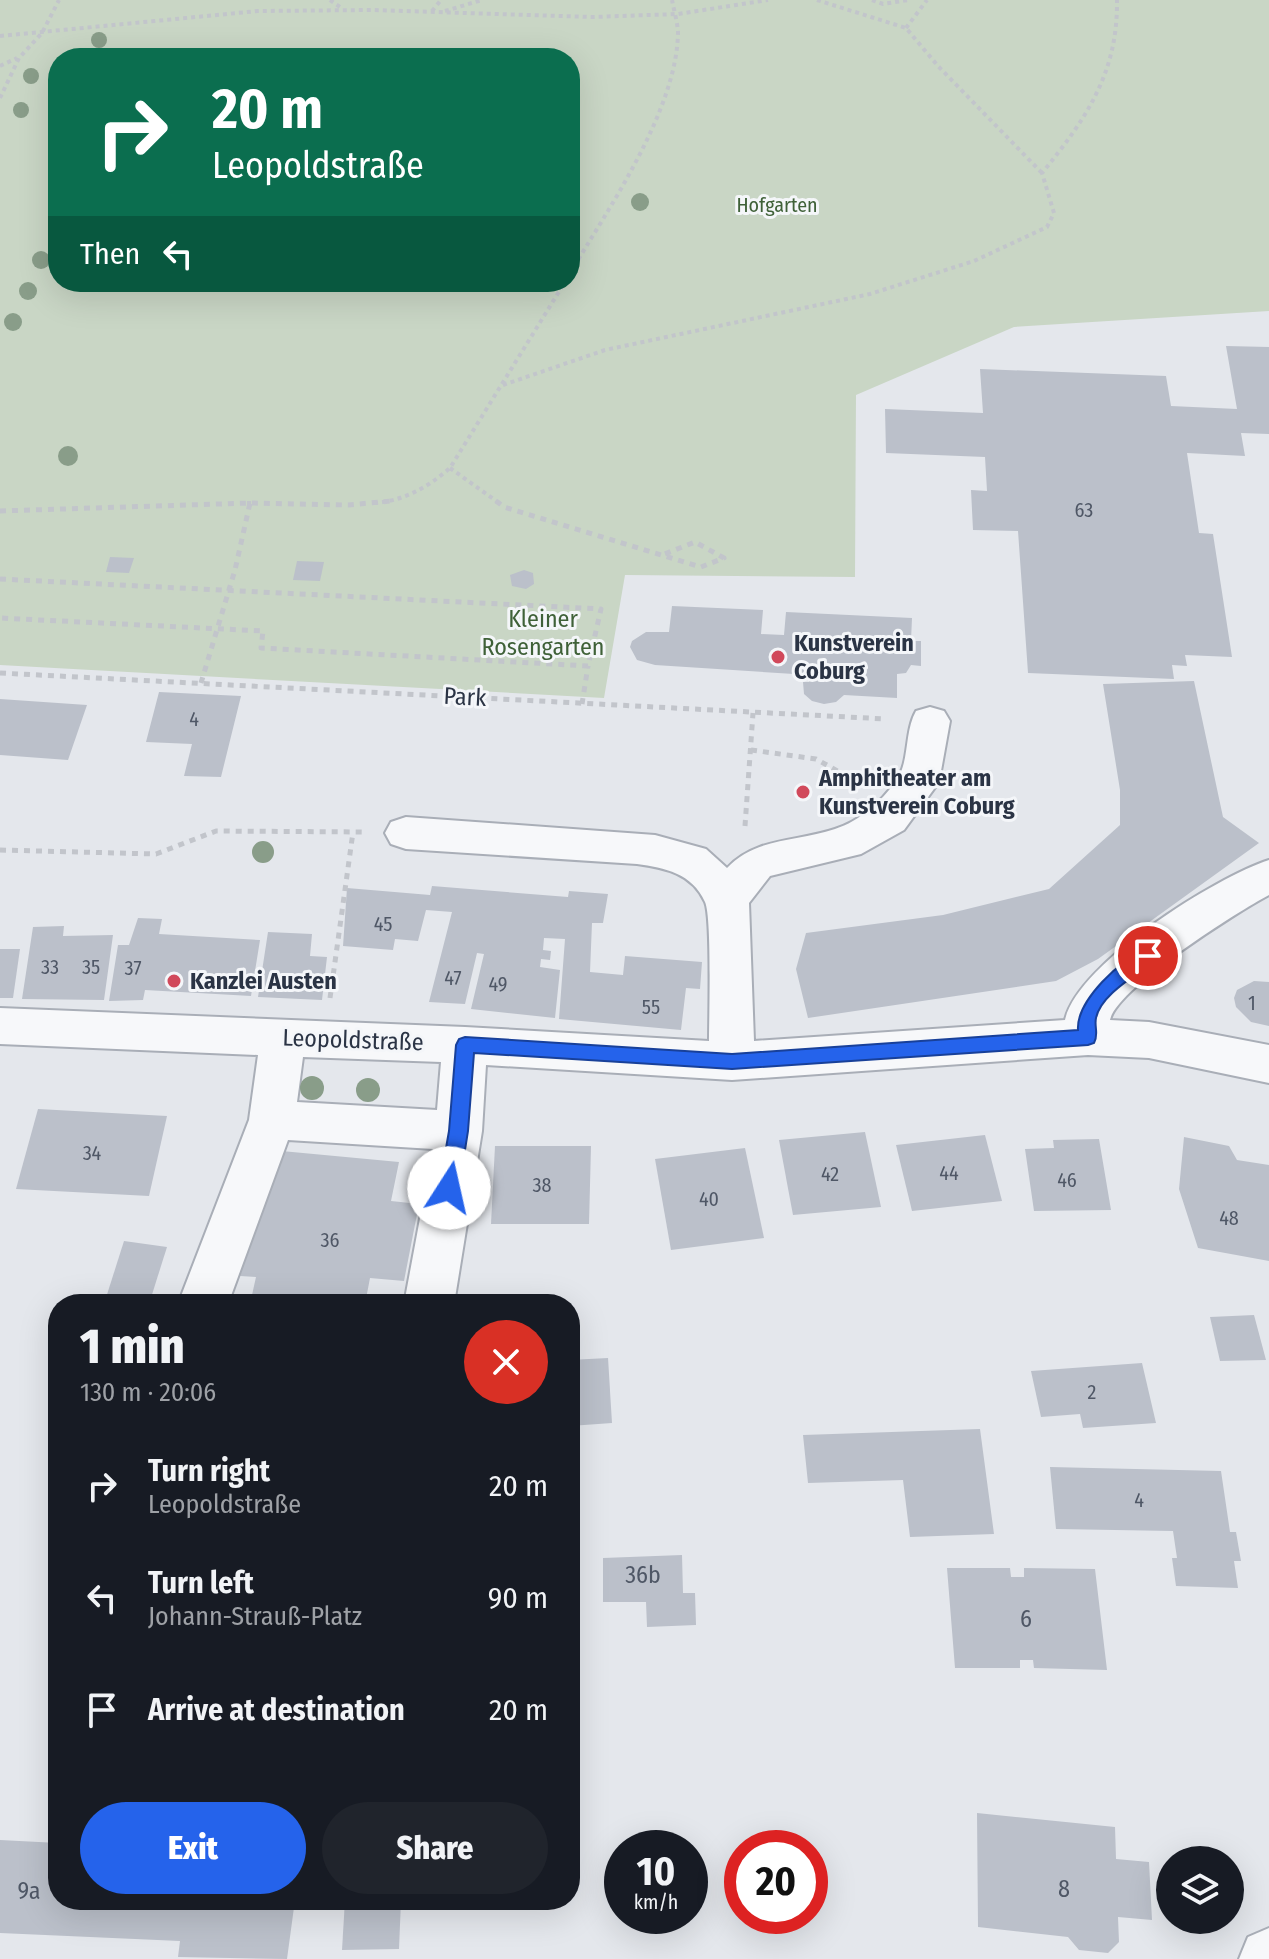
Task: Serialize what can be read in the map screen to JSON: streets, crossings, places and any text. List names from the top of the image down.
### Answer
{
  "streets": {
    "street": ["Leopoldstraße"],
    "path": ["Park"]
  },
  "parks": ["Hofgarten", "Kleiner Rosengarten"],
  "places": ["Kunstverein Coburg", "Amphitheater am Kunstverein Coburg", "Kanzlei Austen"],
  "house_numbers": [
    "63",
    "4",
    "45",
    "33",
    "35",
    "37",
    "47",
    "49",
    "1",
    "55",
    "34",
    "44",
    "42",
    "46",
    "38",
    "40",
    "48",
    "36",
    "2",
    "4",
    "36b",
    "6",
    "8",
    "9a"
  ],
  "page": {
    "turn": ["20 m", "Leopoldstraße"],
    "then": "Then",
    "heading": ["1 min", "130 m · 20:06"],
    "list": [
      {
        "name": "Turn right",
        "note": "Leopoldstraße",
        "value": "20 m"
      },
      {
        "name": "Turn left",
        "note": "Johann-Strauß-Platz",
        "value": "90 m"
      },
      {
        "name": "Arrive at destination",
        "value": "20 m"
      }
    ],
    "buttons": ["Exit", "Share"],
    "speed": "10 km/h",
    "limit": "20"
  }
}
